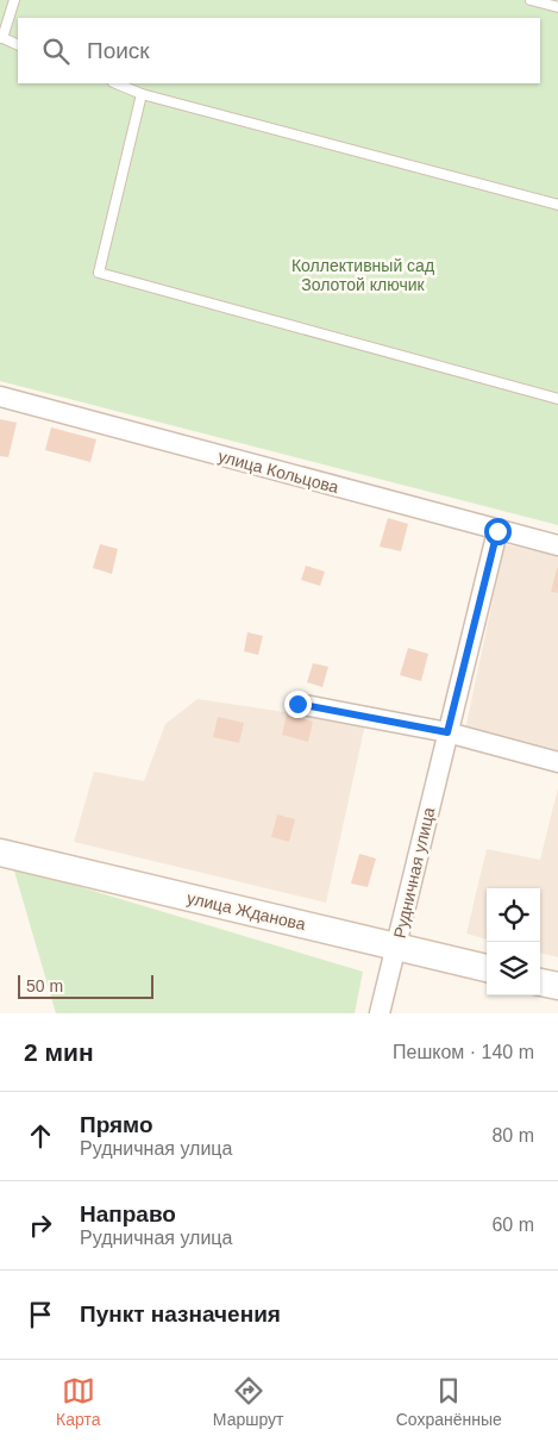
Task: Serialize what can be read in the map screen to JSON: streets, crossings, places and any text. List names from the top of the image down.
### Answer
{
  "streets": {
    "street": ["улица Кольцова", "Рудничная улица", "улица Жданова"]
  },
  "crossings": [
    ["улица Кольцова", "Рудничная улица"],
    ["Рудничная улица", "улица Жданова"]
  ],
  "parks": ["Коллективный сад Золотой ключик"],
  "scale_bar": "50 m",
  "page": {
    "search": "Поиск",
    "scale": "50 m",
    "heading": ["2 мин", "Пешком · 140 m"],
    "list": [
      ["Прямо", "Рудничная улица", "80 m"],
      ["Направо", "Рудничная улица", "60 m"],
      "Пункт назначения"
    ],
    "nav": ["Карта", "Маршрут", "Сохранённые"]
  }
}
